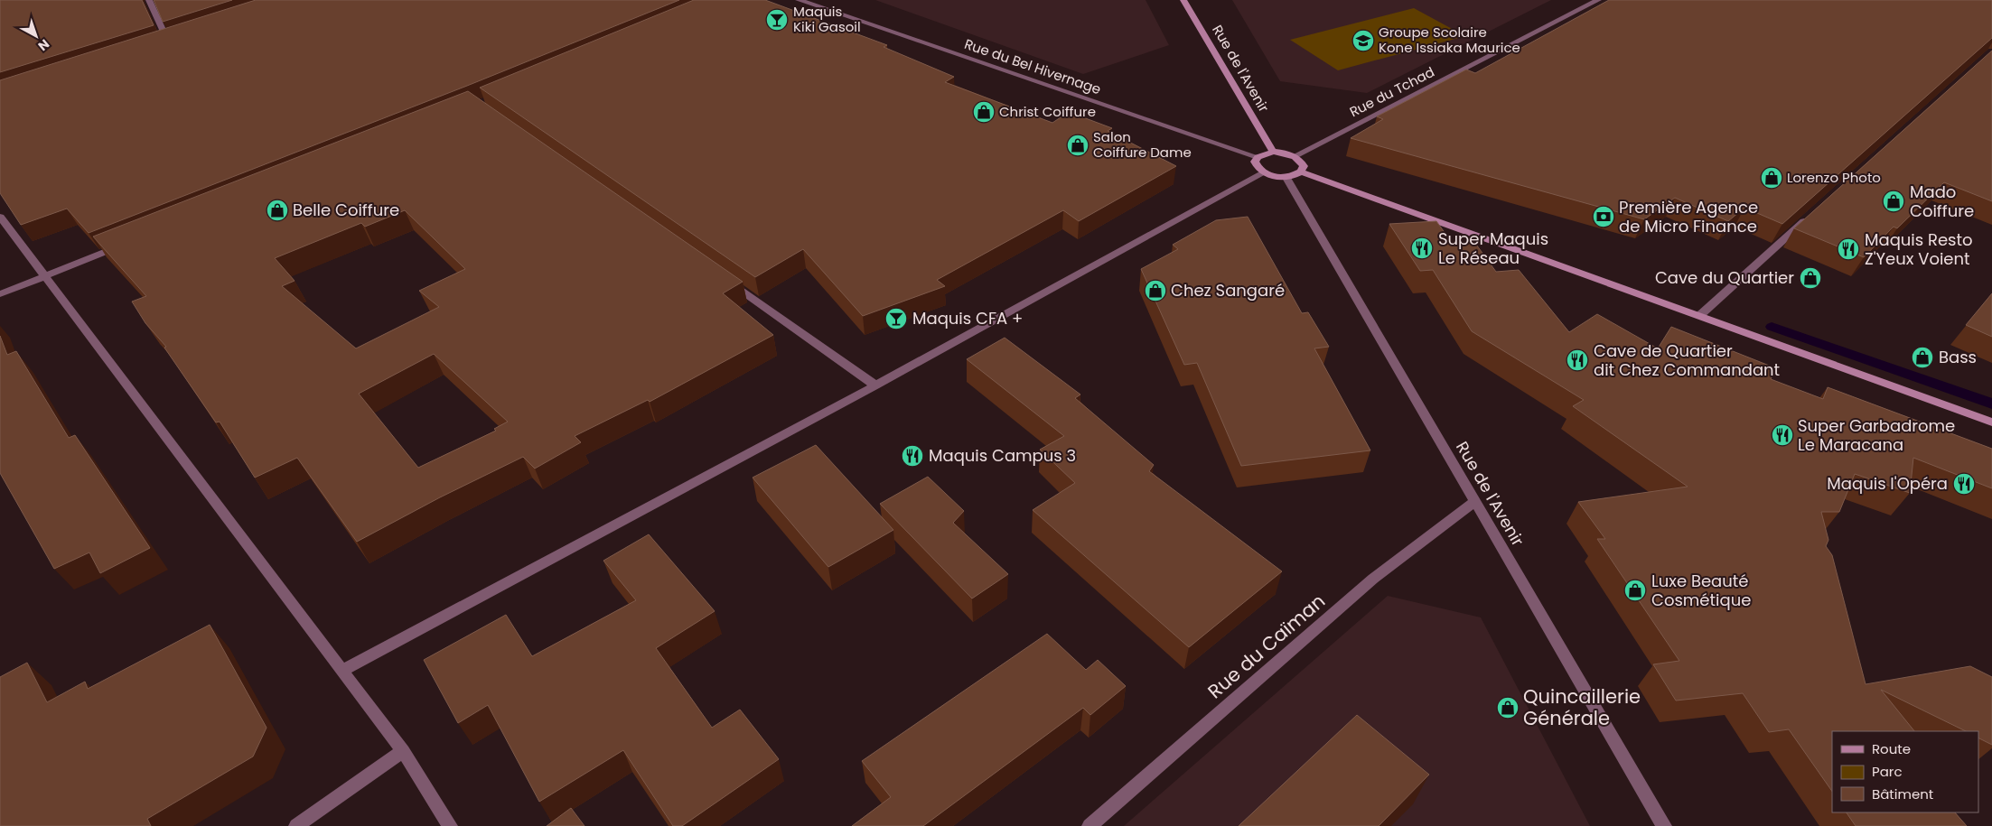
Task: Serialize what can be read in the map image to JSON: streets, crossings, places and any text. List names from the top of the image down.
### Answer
{
  "streets": {
    "street": [
      "Rue du Bel Hivernage",
      "Rue de l'Avenir",
      "Rue du Tchad",
      "Rue du Caïman"
    ]
  },
  "crossings": [
    ["Rue de l'Avenir", "Rue du Caïman"]
  ],
  "places": {
    "bar": ["Maquis Kiki Gasoil", "Maquis CFA +"],
    "school or university": ["Groupe Scolaire Kone Issiaka Maurice"],
    "shop": [
      "Christ Coiffure",
      "Salon Coiffure Dame",
      "Lorenzo Photo",
      "Mado Coiffure",
      "Belle Coiffure",
      "Cave du Quartier",
      "Chez Sangaré",
      "Bass",
      "Luxe Beauté Cosmétique",
      "Quincaillerie Générale"
    ],
    "bank": ["Première Agence de Micro Finance"],
    "restaurant": [
      "Super Maquis Le Réseau",
      "Maquis Resto Z'Yeux Voient",
      "Cave de Quartier dit Chez Commandant",
      "Super Garbadrome Le Maracana",
      "Maquis Campus 3",
      "Maquis l'Opéra"
    ]
  },
  "legend": ["Route", "Parc", "Bâtiment"],
  "north": "bottom right"
}
